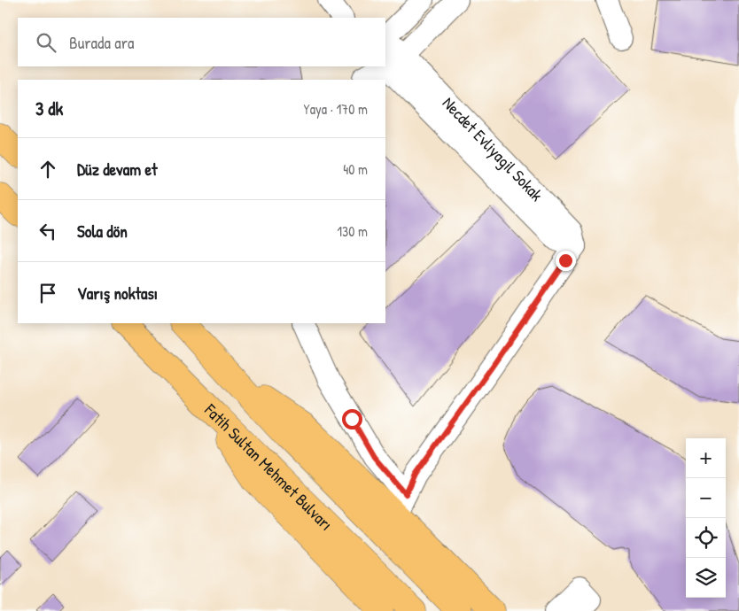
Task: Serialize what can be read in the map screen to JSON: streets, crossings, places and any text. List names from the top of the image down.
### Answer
{
  "streets": {
    "highway": ["Fatih Sultan Mehmet Bulvarı"],
    "street": ["Necdet Evliyagil Sokak"]
  },
  "page": {
    "search": "Burada ara",
    "heading": ["3 dk", "Yaya · 170 m"],
    "list": [
      ["Düz devam et", "40 m"],
      ["Sola dön", "130 m"],
      "Varış noktası"
    ],
    "map_buttons": ["+", "−"]
  }
}
